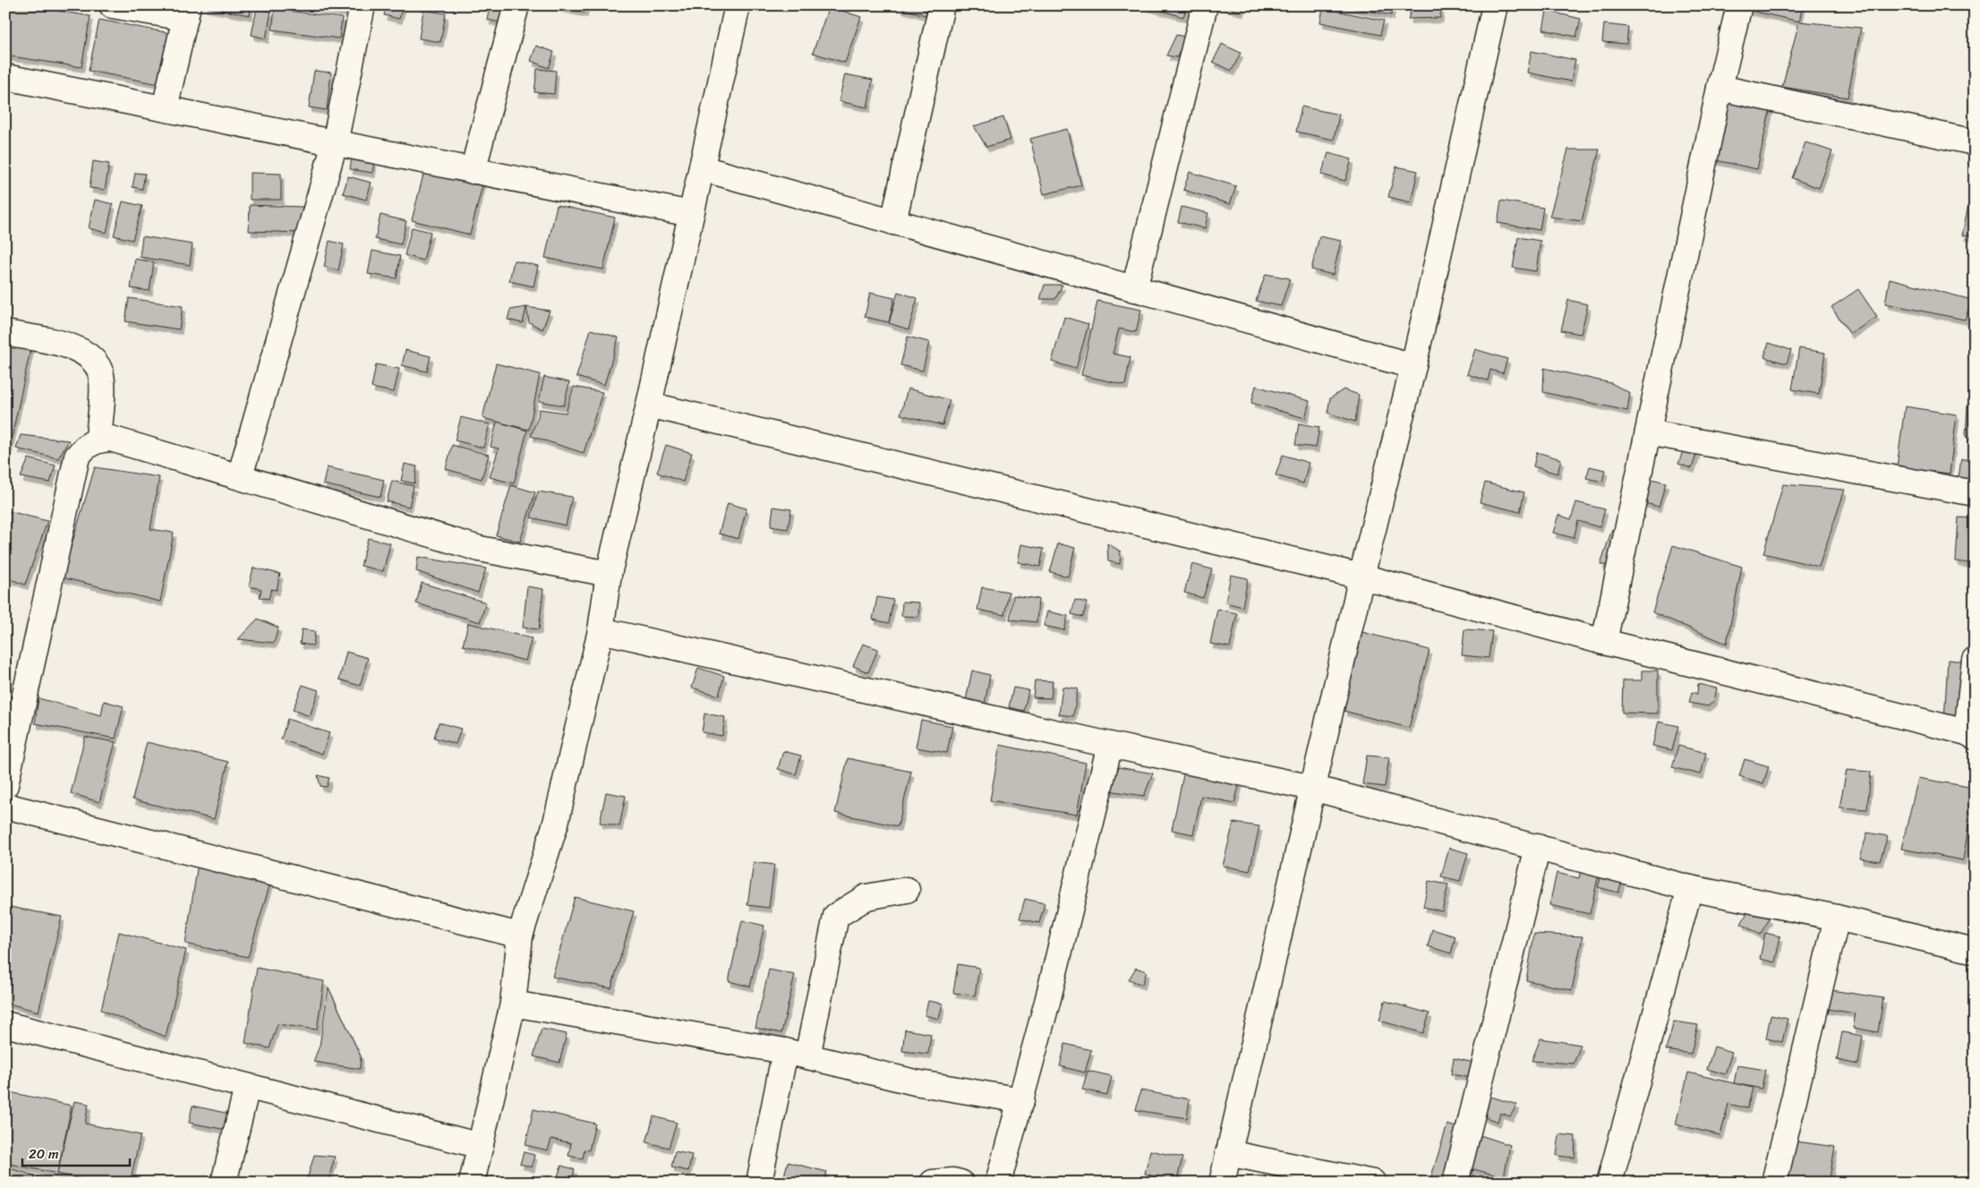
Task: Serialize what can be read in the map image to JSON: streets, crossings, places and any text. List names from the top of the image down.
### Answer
{
  "scale_bar": "20 m"
}
